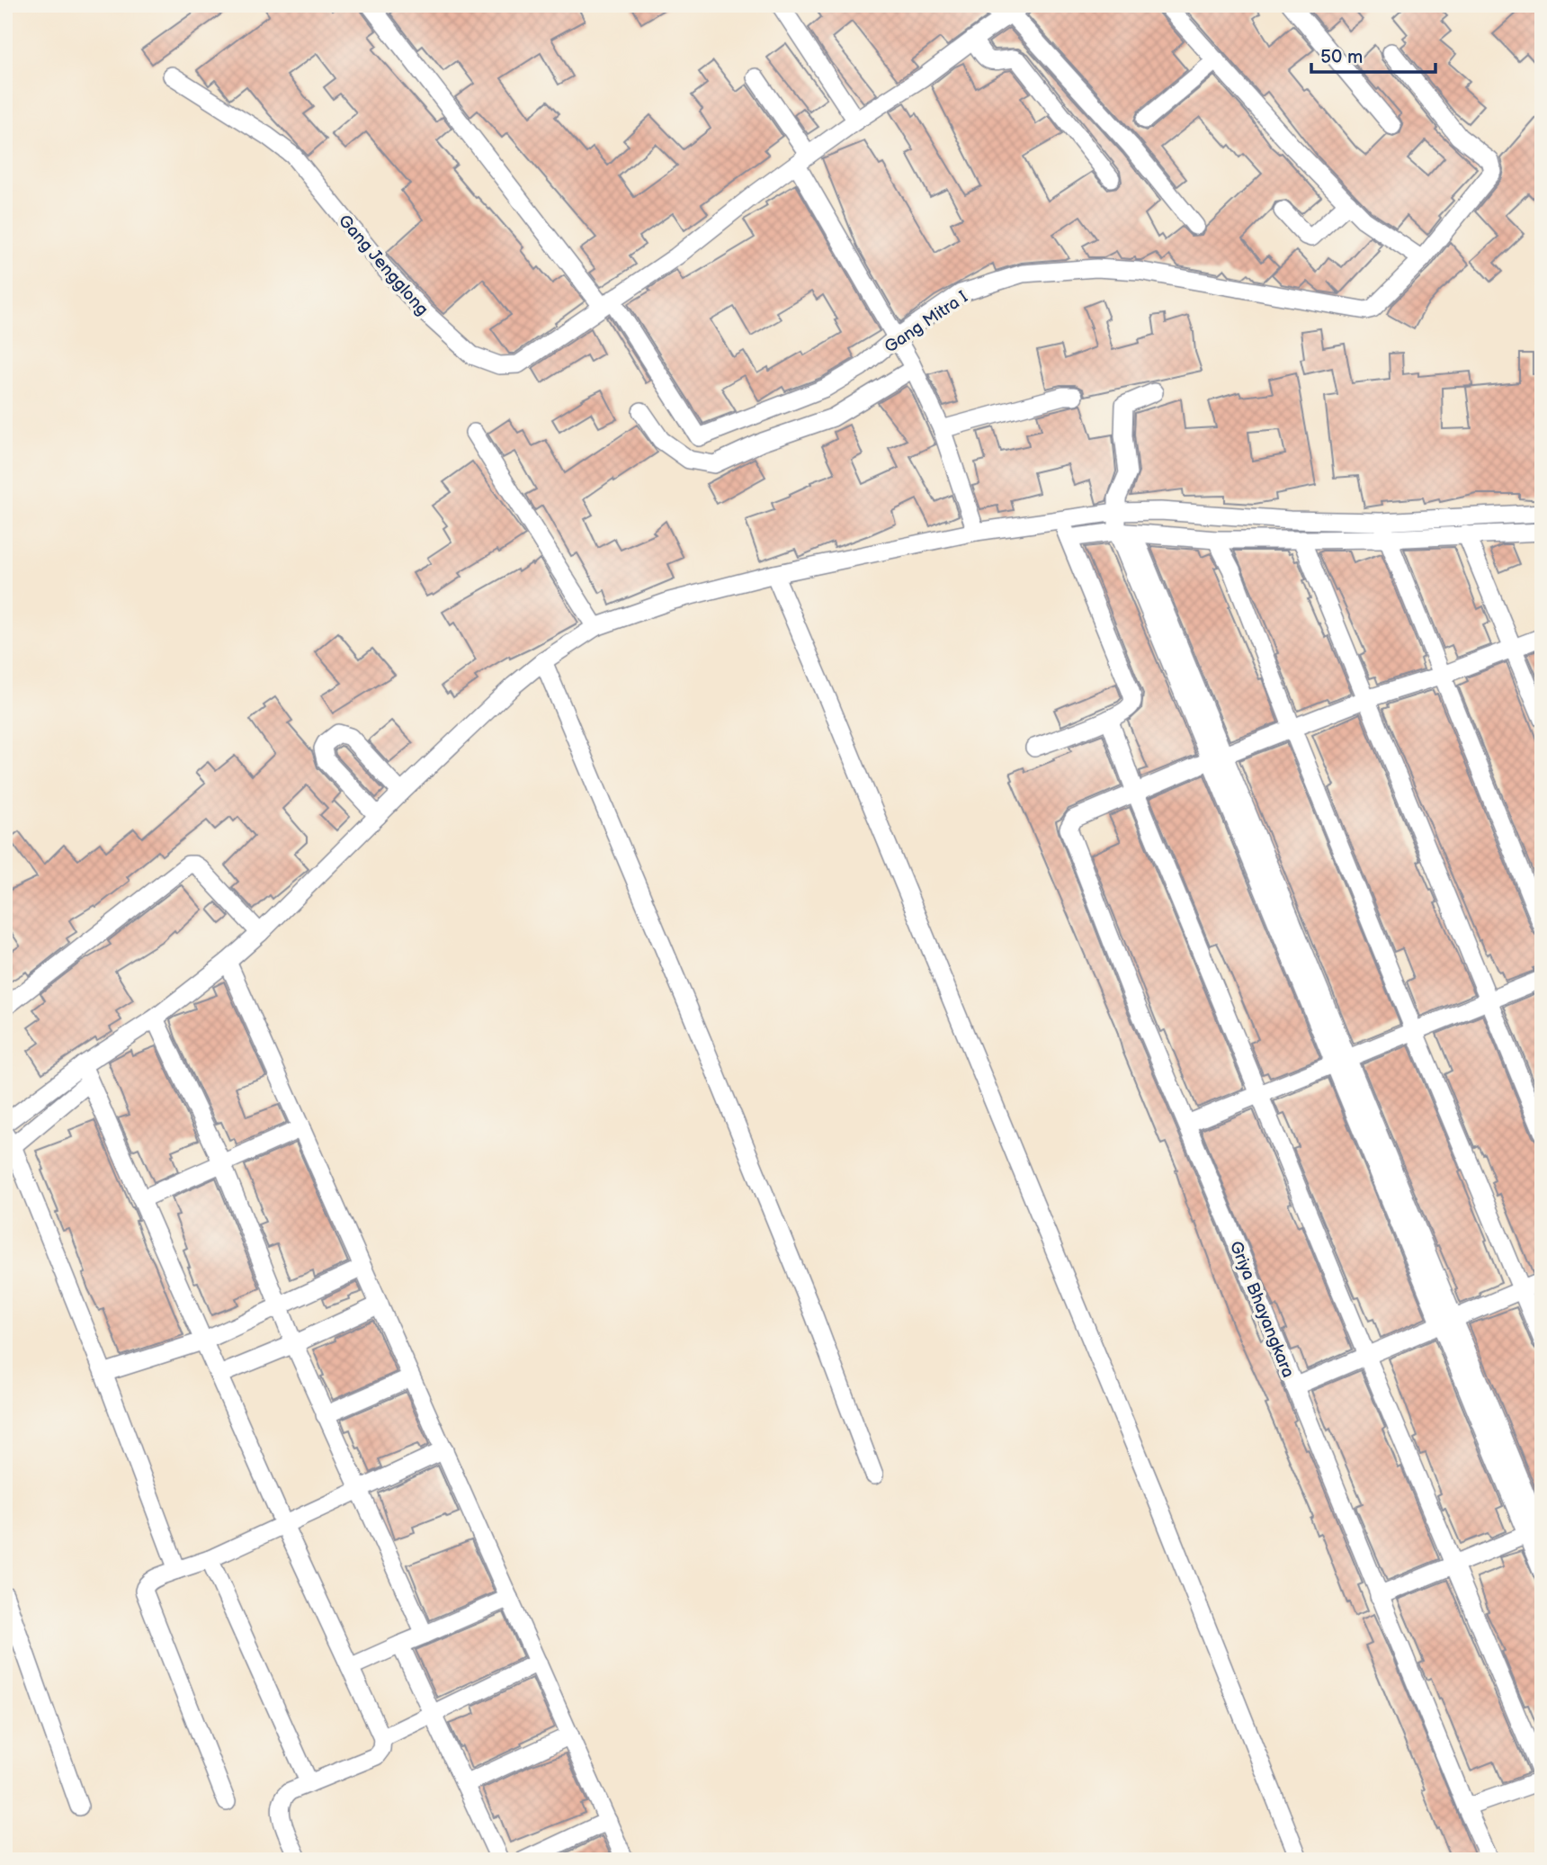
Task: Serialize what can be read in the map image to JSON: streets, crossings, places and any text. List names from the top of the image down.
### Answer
{
  "streets": {
    "street": ["Gang Jengglong", "Gang Mitra I", "Griya Bhayangkara"]
  },
  "crossings": [
    ["Gang Jengglong", "Gang Mitra I"]
  ],
  "scale_bar": "50 m"
}
